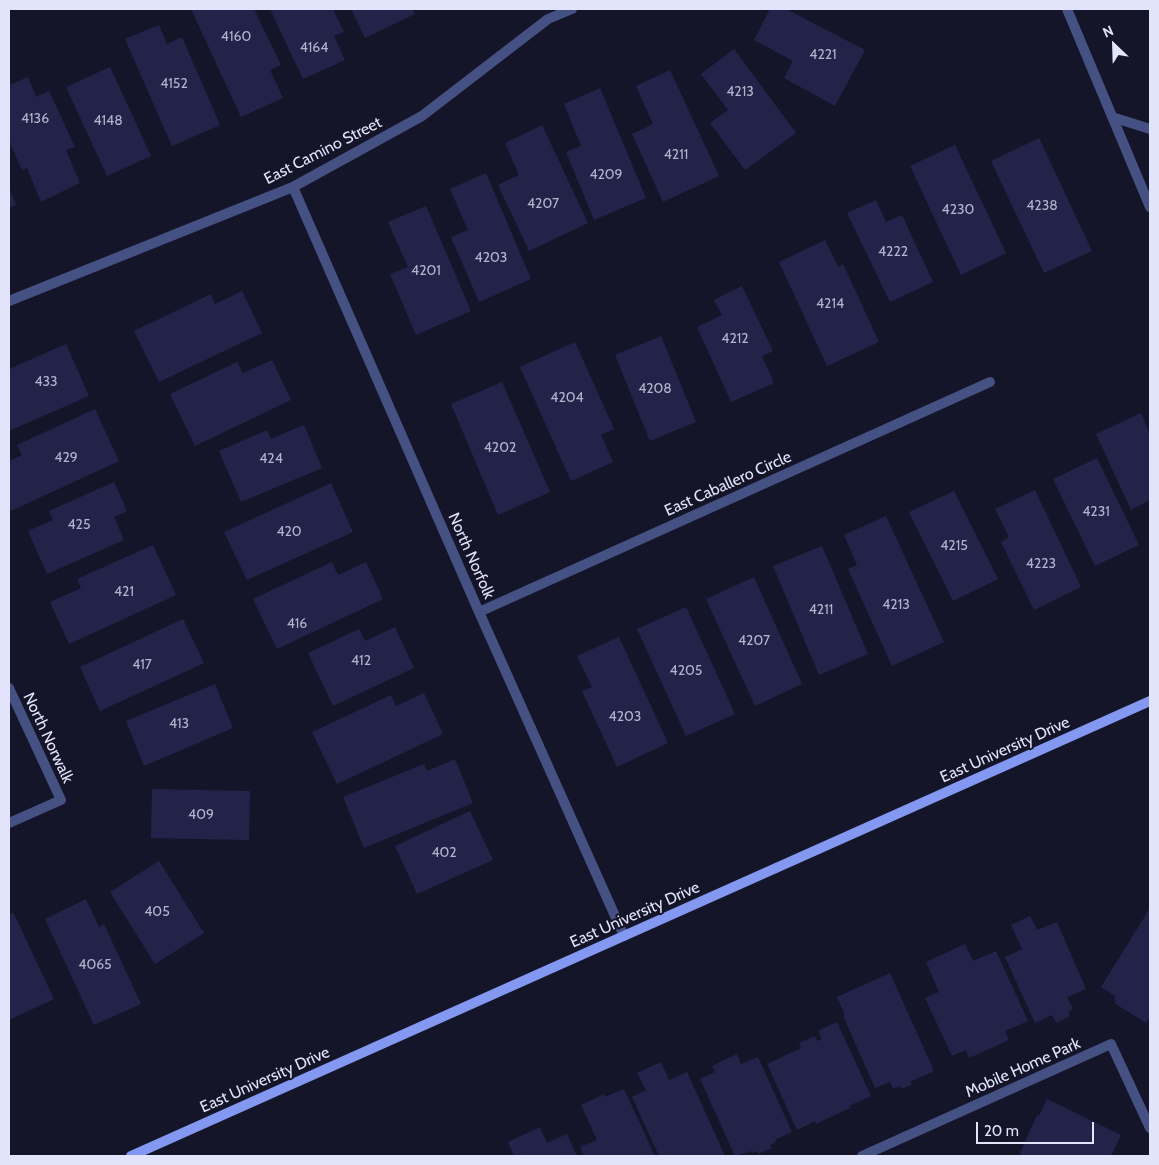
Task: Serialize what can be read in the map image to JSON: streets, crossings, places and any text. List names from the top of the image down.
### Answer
{
  "streets": {
    "main road": ["East University Drive"],
    "street": [
      "East Camino Street",
      "East Caballero Circle",
      "North Norfolk",
      "North Norwalk",
      "Mobile Home Park"
    ]
  },
  "crossings": [
    ["East Camino Street", "North Norfolk"],
    ["East Caballero Circle", "North Norfolk"],
    ["North Norfolk", "East University Drive"]
  ],
  "house_numbers": [
    "4160",
    "4164",
    "4221",
    "4152",
    "4213",
    "4136",
    "4148",
    "4211",
    "4209",
    "4207",
    "4238",
    "4230",
    "4222",
    "4203",
    "4201",
    "4214",
    "4212",
    "433",
    "4208",
    "4204",
    "4202",
    "429",
    "424",
    "4231",
    "425",
    "420",
    "4215",
    "4223",
    "421",
    "4213",
    "4211",
    "416",
    "4207",
    "412",
    "417",
    "4205",
    "4203",
    "413",
    "409",
    "402",
    "405",
    "4065"
  ],
  "scale_bar": "20 m",
  "north": "top left"
}
